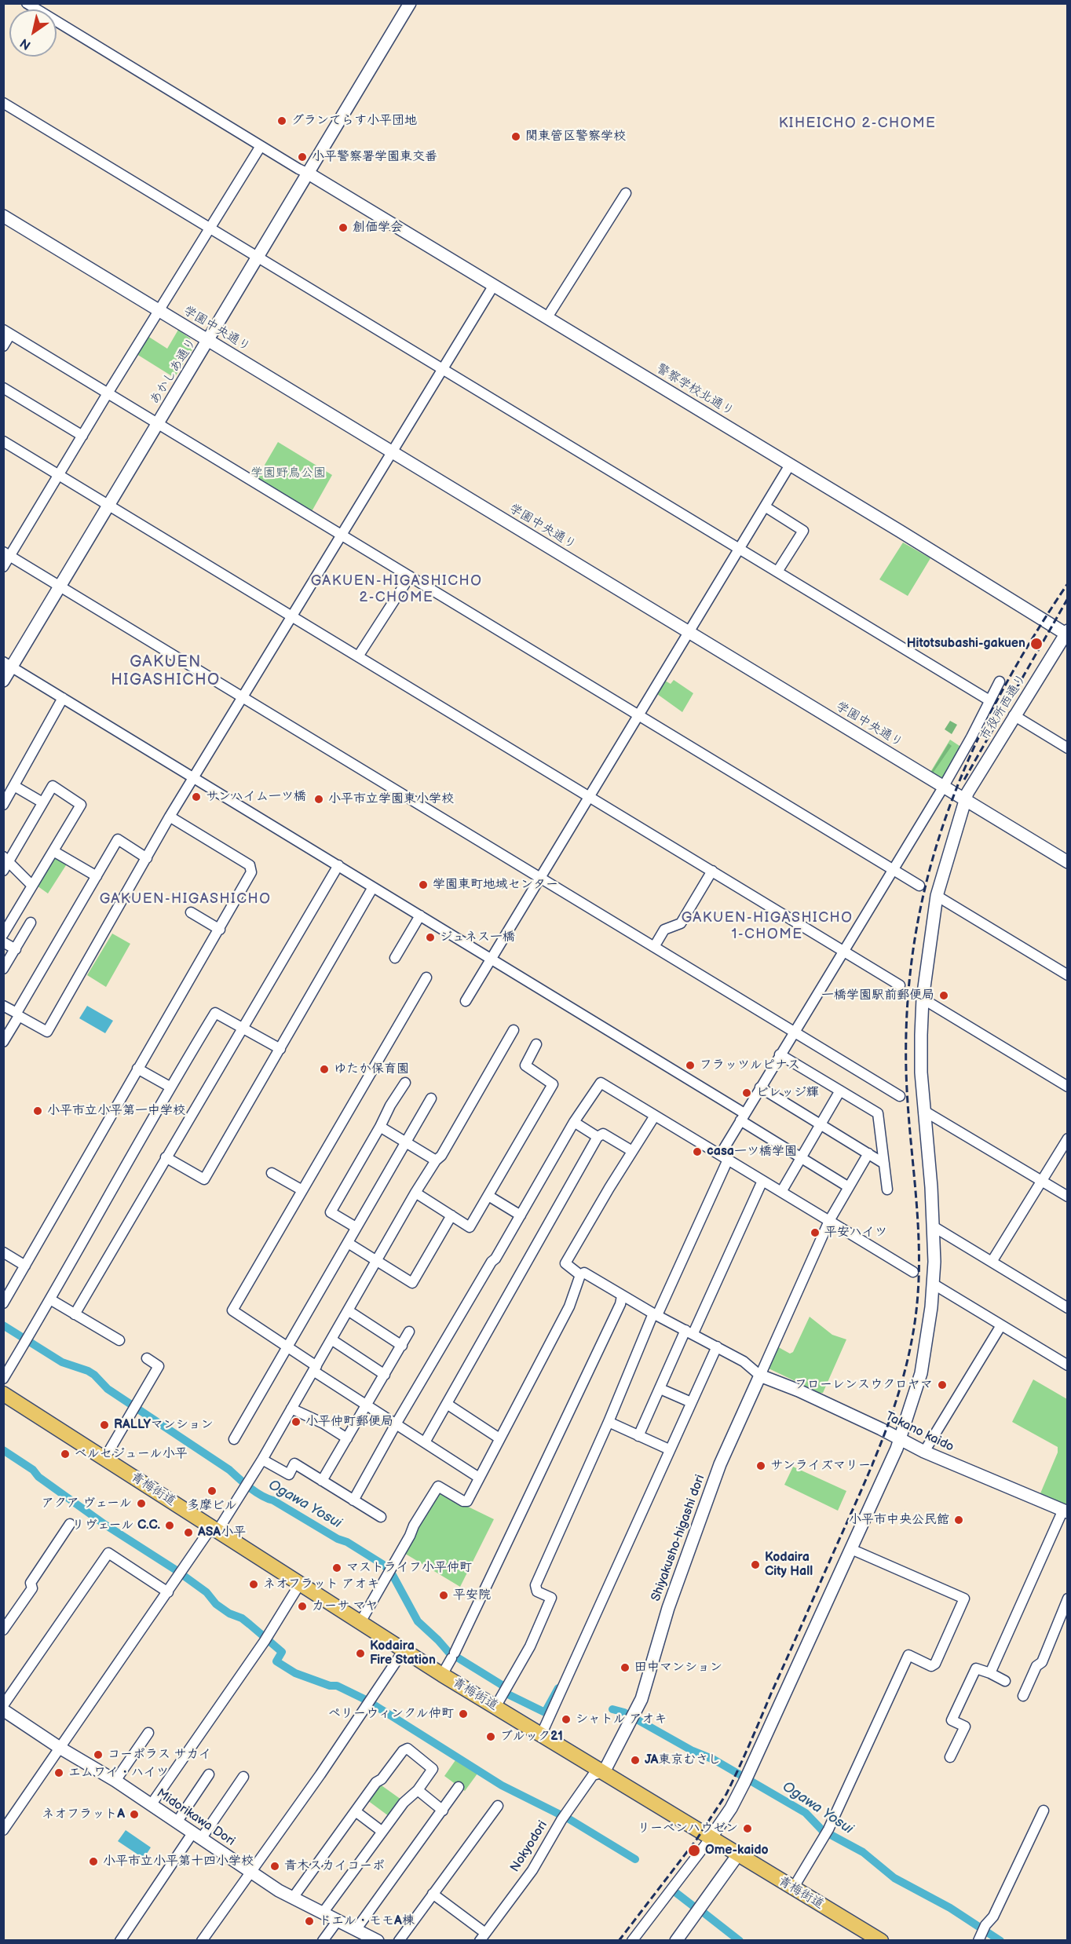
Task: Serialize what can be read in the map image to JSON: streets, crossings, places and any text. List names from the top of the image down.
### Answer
{
  "streets": {
    "main road": ["青梅街道"],
    "street": [
      "学園中央通り",
      "あかしあ通り",
      "警察学校北通り",
      "市役所西通り",
      "Takano kaido",
      "Shiyakusho-higashi dori",
      "Midorikawa Dori",
      "Nokyodori"
    ]
  },
  "crossings": [
    ["学園中央通り", "あかしあ通り"],
    ["学園中央通り", "市役所西通り"],
    ["あかしあ通り", "警察学校北通り"],
    ["警察学校北通り", "市役所西通り"],
    ["市役所西通り", "Takano kaido"],
    ["市役所西通り", "青梅街道"],
    ["Takano kaido", "Shiyakusho-higashi dori"],
    ["青梅街道", "Shiyakusho-higashi dori"],
    ["青梅街道", "Nokyodori"],
    ["Shiyakusho-higashi dori", "Nokyodori"]
  ],
  "districts": [
    "KIHEICHO 2-CHOME",
    "GAKUEN-HIGASHICHO 2-CHOME",
    "GAKUEN HIGASHICHO",
    "GAKUEN-HIGASHICHO",
    "GAKUEN-HIGASHICHO 1-CHOME"
  ],
  "water": ["Ogawa Yosui"],
  "parks": ["学園野鳥公園"],
  "places": [
    "グランてらす小平団地",
    "関東管区警察学校",
    "小平警察署学園東交番",
    "創価学会",
    "Hitotsubashi-gakuen",
    "サンハイム一ツ橋",
    "小平市立学園東小学校",
    "学園東町地域センター",
    "ジュネス一橋",
    "一橋学園駅前郵便局",
    "フラッツルピナス",
    "ゆたか保育園",
    "ビレッジ輝",
    "小平市立小平第一中学校",
    "casa一ツ橋学園",
    "平安ハイツ",
    "フローレンスウクロヤマ",
    "小平仲町郵便局",
    "RALLYマンション",
    "ベルセジュール小平",
    "サンライズマリー",
    "多摩ビル",
    "アクア ヴェール",
    "小平市中央公民館",
    "リヴェール C.C.",
    "ASA小平",
    "Kodaira City Hall",
    "マストライフ小平仲町",
    "ネオフラット アオキ",
    "平安院",
    "カーサ マヤ",
    "Kodaira Fire Station",
    "田中マンション",
    "ペリーウィンクル仲町",
    "シャトル アオキ",
    "ブルック21",
    "コーポラス サカイ",
    "JA東京むさし",
    "エムワイ・ハイツ",
    "ネオフラットA",
    "リーベンハウゼン",
    "Ome-kaido",
    "小平市立小平第十四小学校",
    "青木スカイコーポ",
    "ドエル・モモA棟"
  ],
  "north": "bottom left"
}
